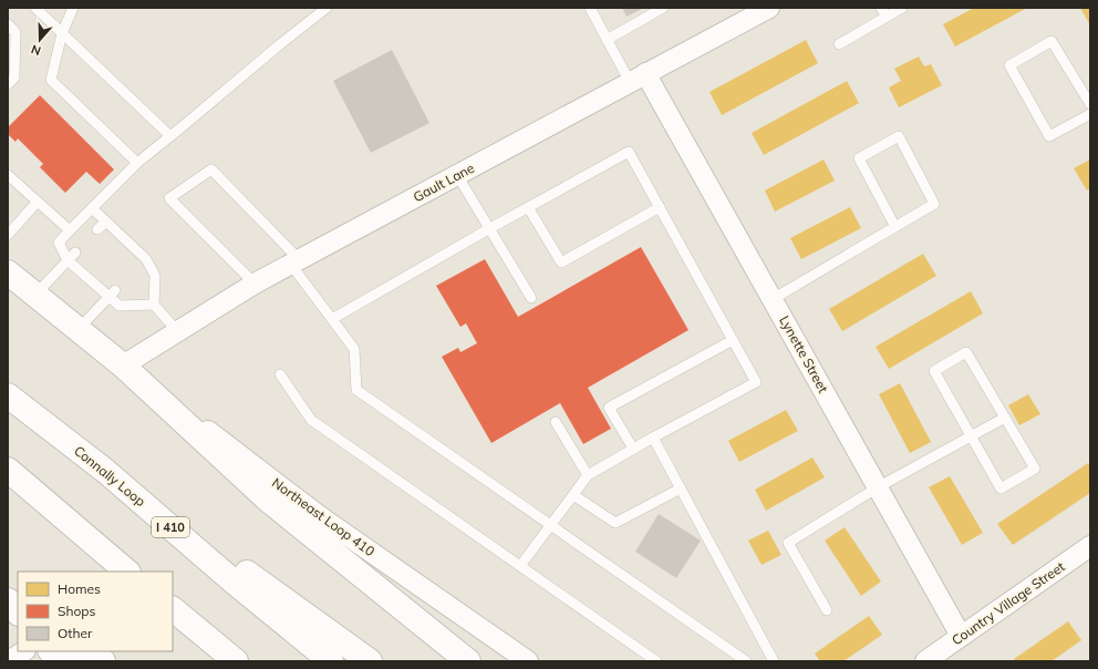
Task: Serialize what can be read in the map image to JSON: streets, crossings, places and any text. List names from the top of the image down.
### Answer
{
  "streets": {
    "main road": ["Connally Loop", "Northeast Loop 410", "I 410"],
    "street": ["Gault Lane", "Lynette Street", "Country Village Street"]
  },
  "crossings": [
    ["Gault Lane", "Lynette Street"],
    ["Gault Lane", "Northeast Loop 410"],
    ["Lynette Street", "Country Village Street"]
  ],
  "legend": ["Homes", "Shops", "Other"],
  "north": "bottom"
}
